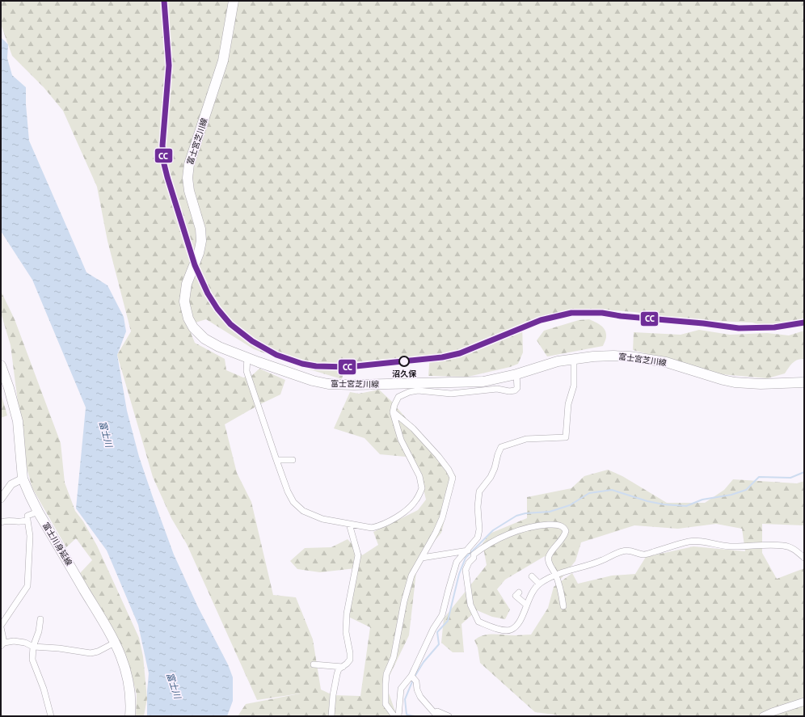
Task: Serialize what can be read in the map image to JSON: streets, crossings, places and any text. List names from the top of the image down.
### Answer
{
  "streets": {
    "main road": ["富士宮芝川線", "富士川身延線"]
  },
  "water": ["富士川"],
  "places": ["沼久保"],
  "lines": ["transit line CC"]
}
